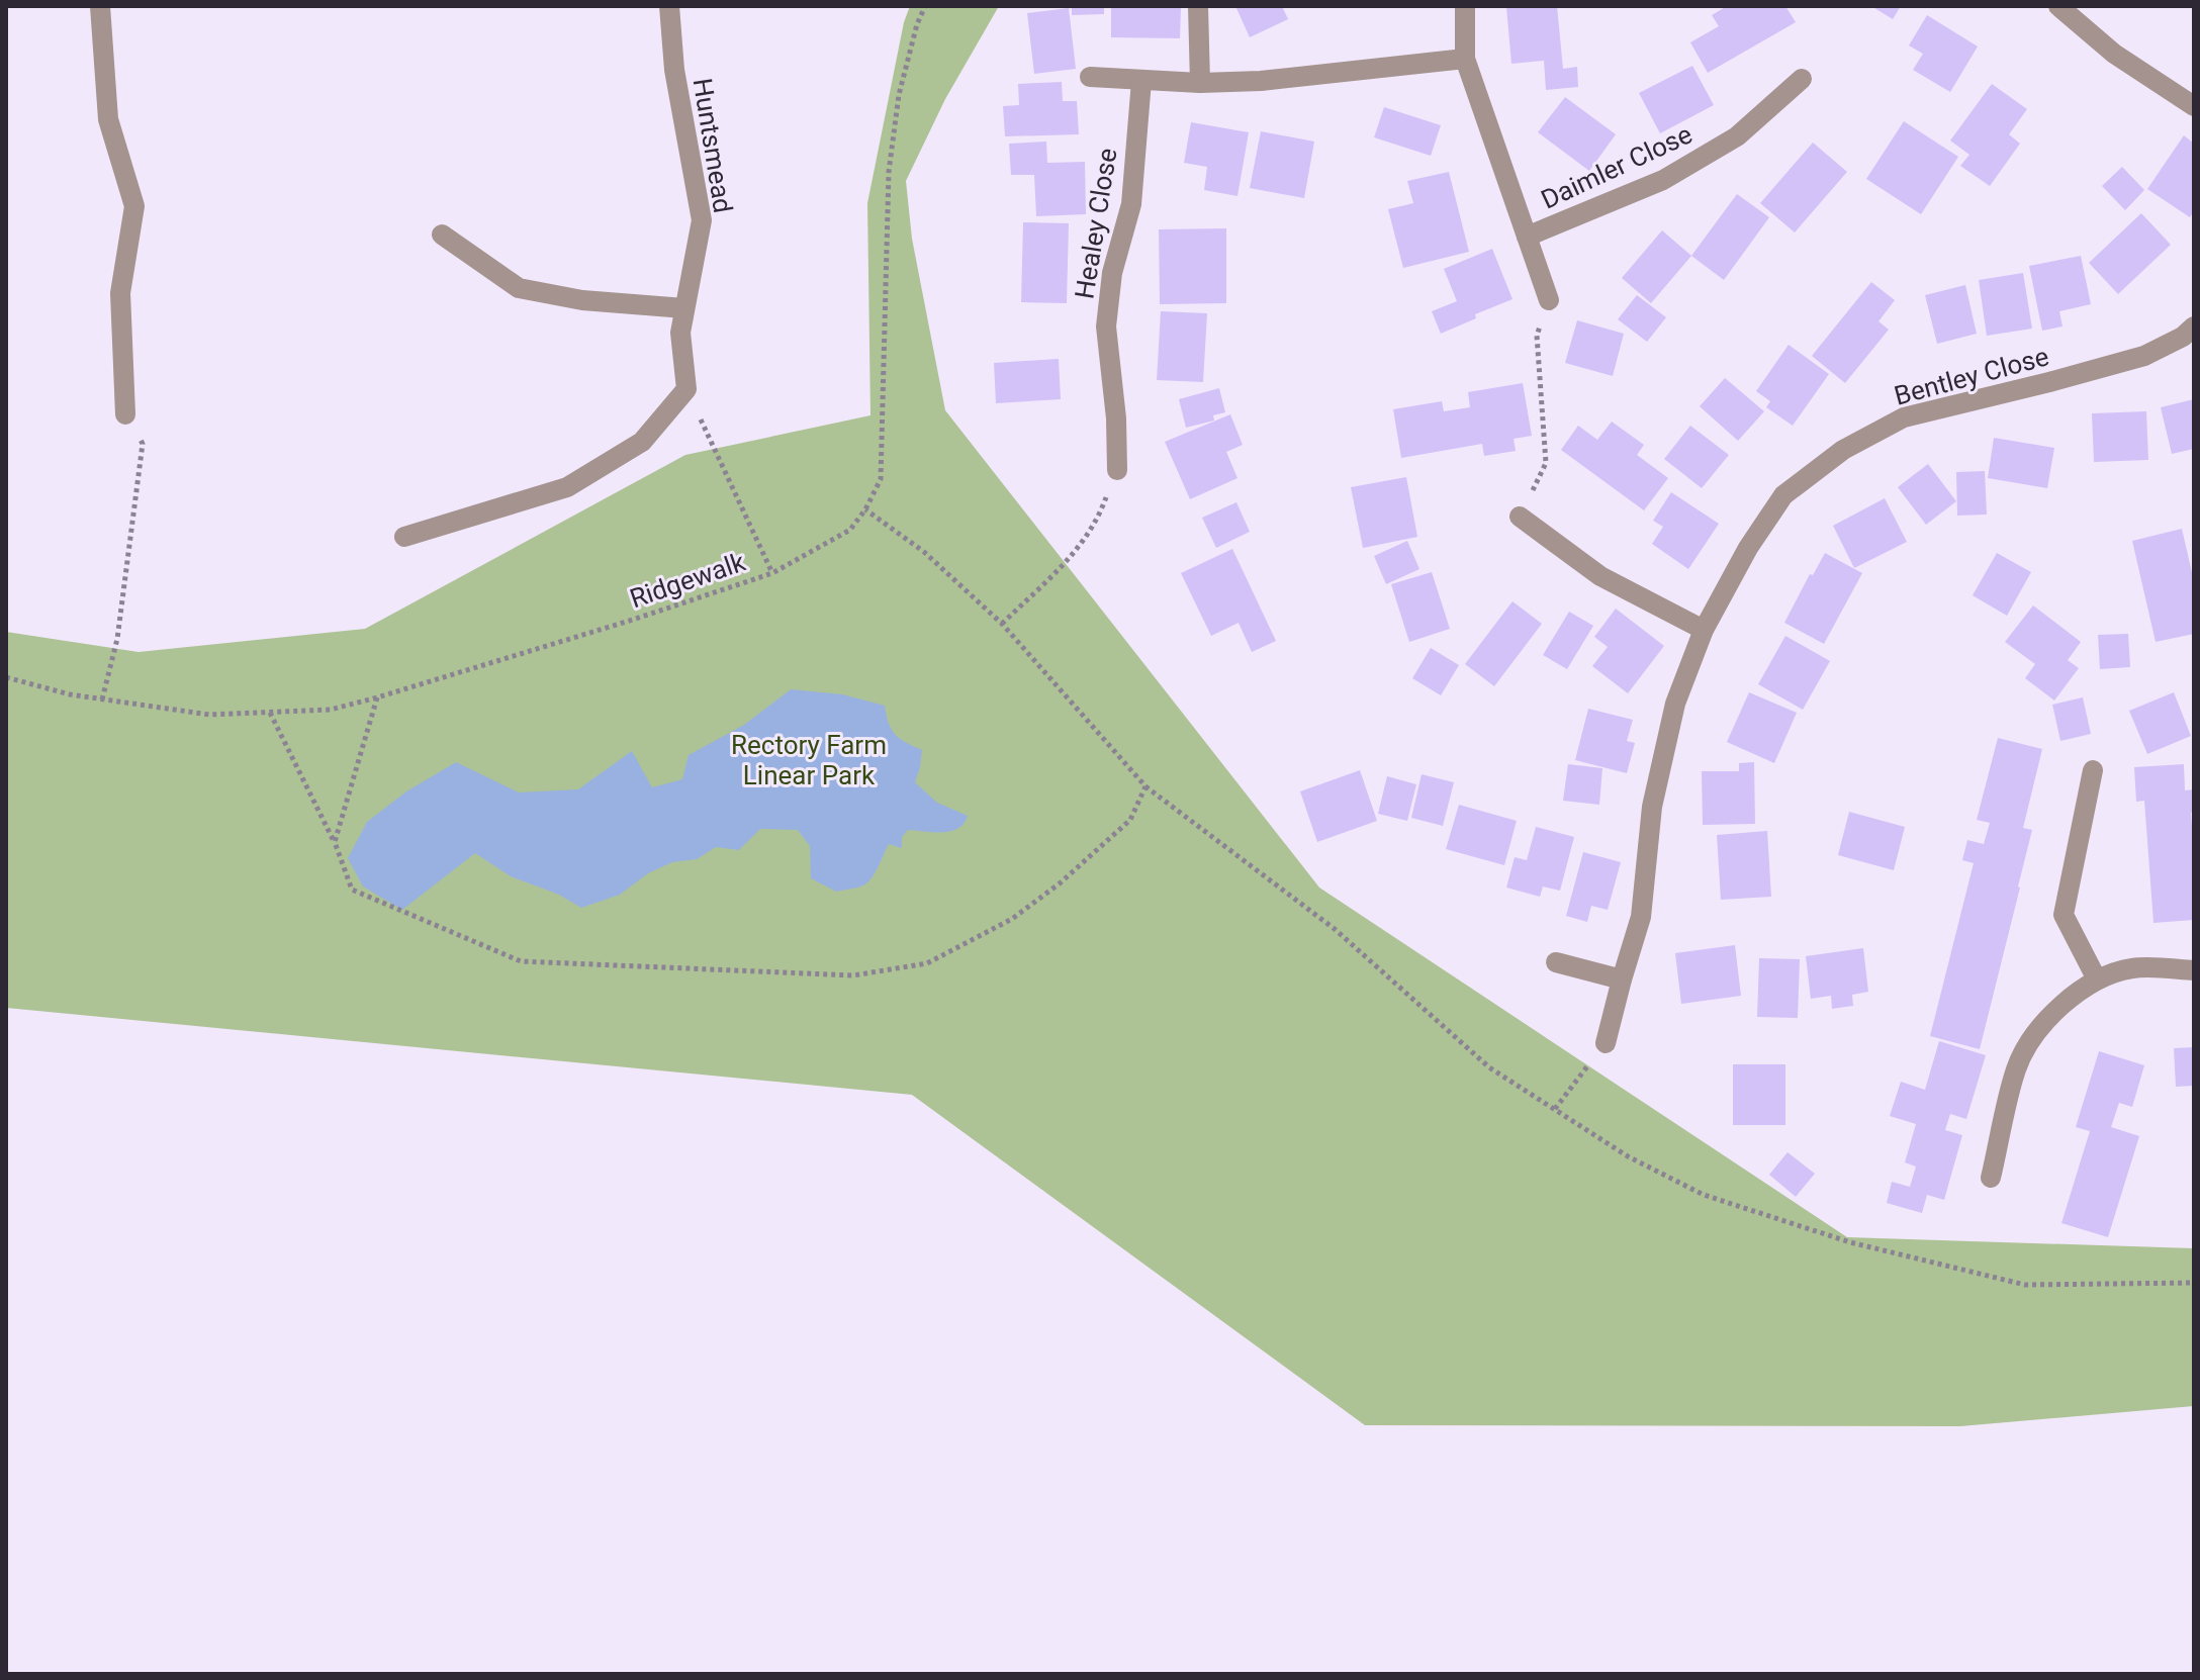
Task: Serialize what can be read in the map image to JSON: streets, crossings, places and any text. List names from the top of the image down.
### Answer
{
  "streets": {
    "street": [
      "Huntsmead",
      "Daimler Close",
      "Healey Close",
      "Bentley Close"
    ],
    "path": ["Ridgewalk"]
  },
  "parks": ["Rectory Farm Linear Park"]
}
